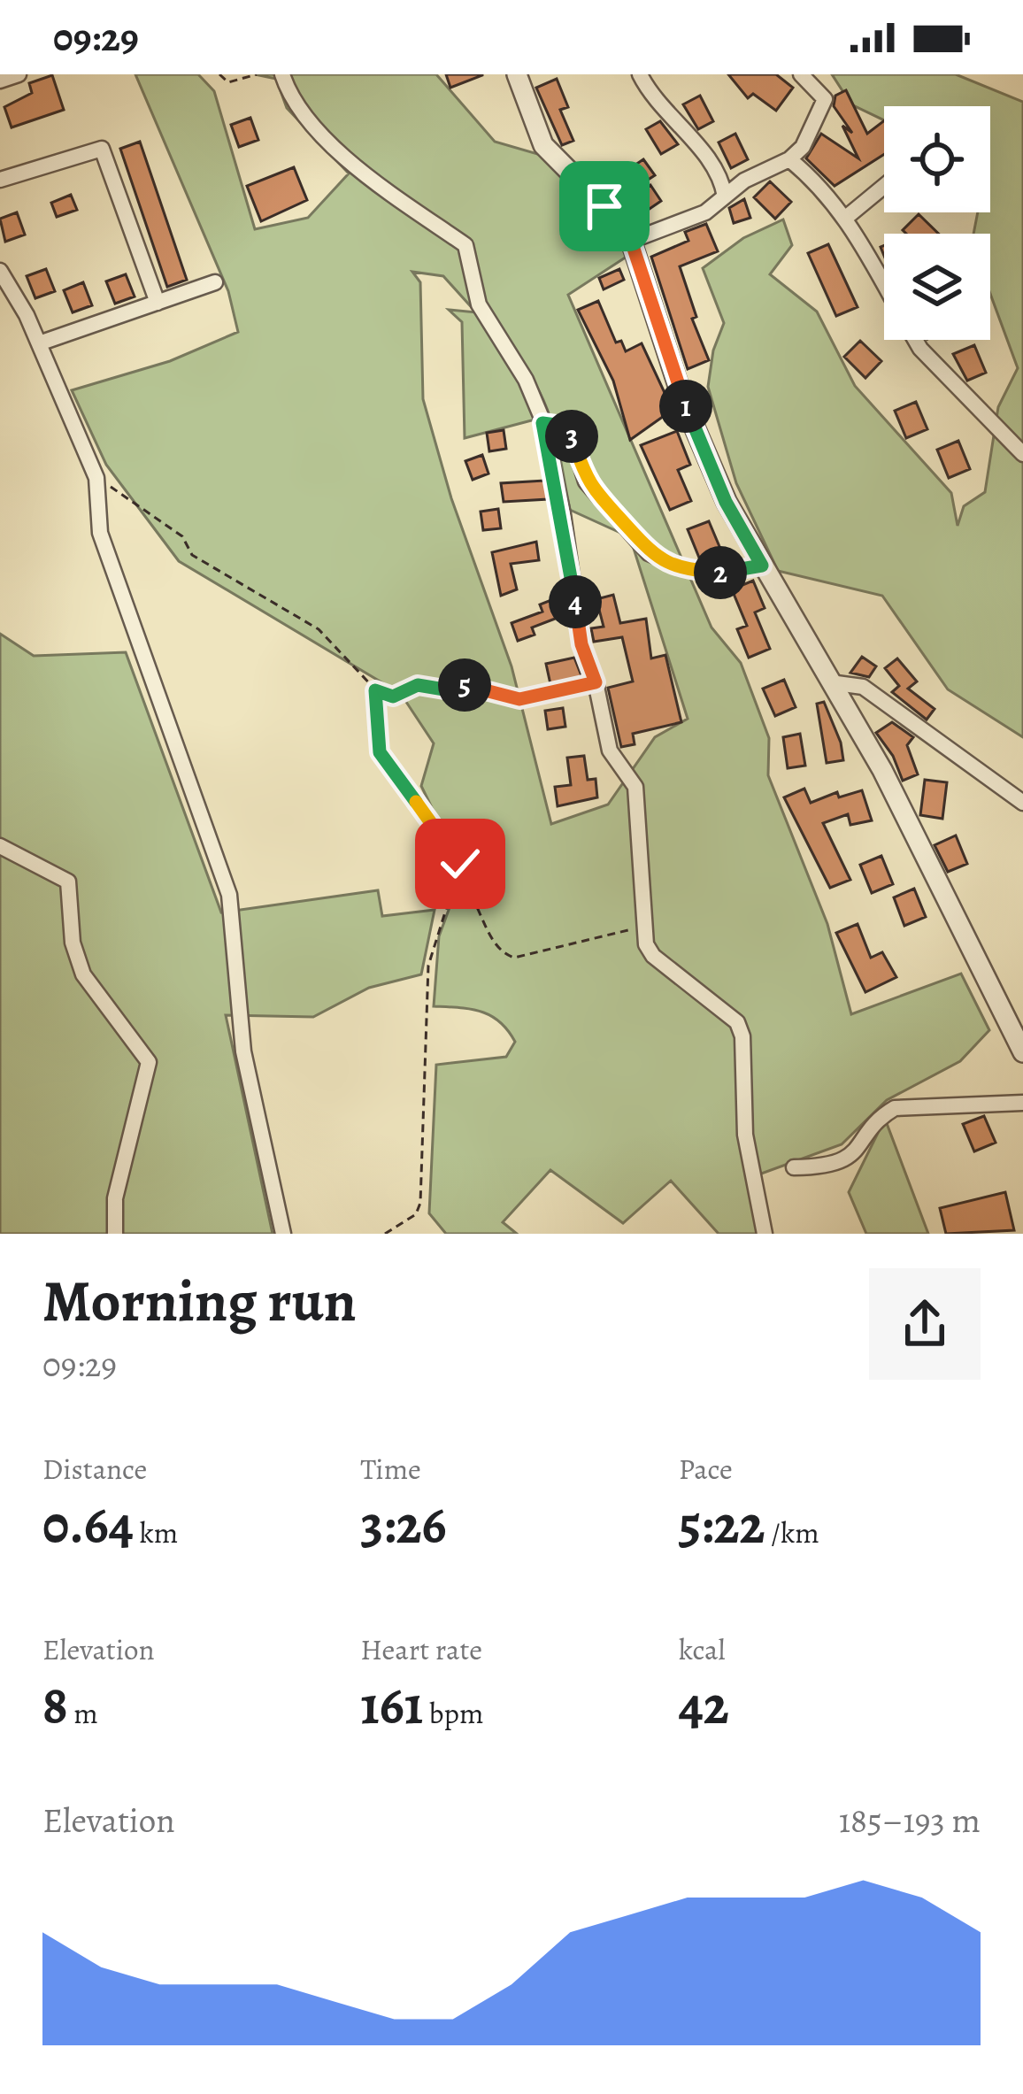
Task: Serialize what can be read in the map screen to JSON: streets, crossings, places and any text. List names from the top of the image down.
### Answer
{
  "page": {
    "status": "09:29",
    "pins": [
      "1",
      "3",
      "2",
      "4",
      "5"
    ],
    "heading": ["Morning run", "09:29"],
    "stats": [
      ["Distance", "0.64 km"],
      ["Time", "3:26"],
      ["Pace", "5:22 /km"],
      ["Elevation", "8 m"],
      ["Heart rate", "161 bpm"],
      ["kcal", "42"]
    ],
    "chart": ["Elevation", "185–193 m"]
  }
}
